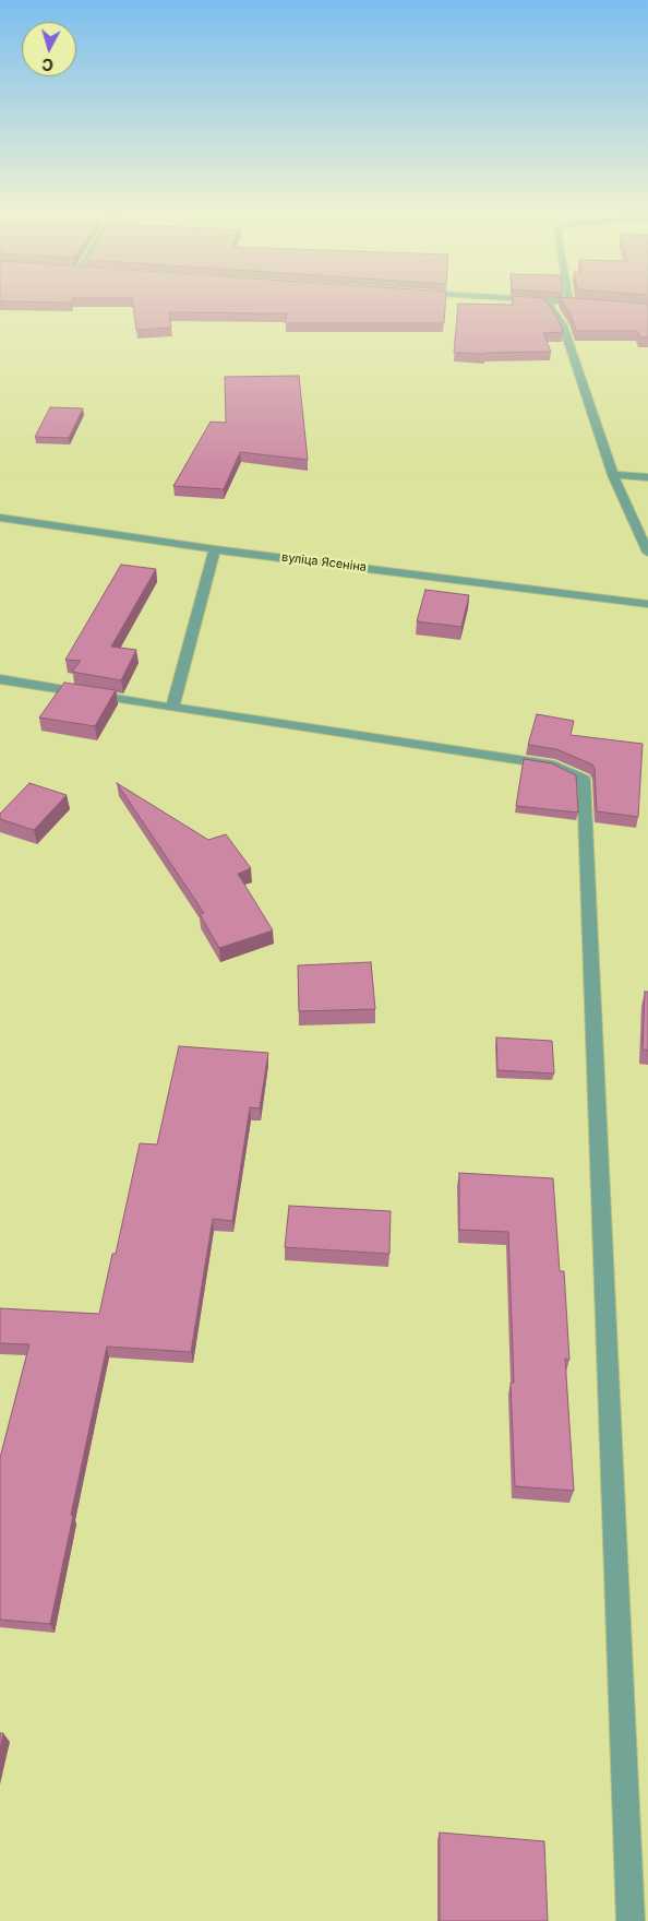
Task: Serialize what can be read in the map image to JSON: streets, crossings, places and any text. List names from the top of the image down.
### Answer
{
  "streets": {
    "street": ["вуліца Ясеніна"]
  },
  "north": "bottom"
}
